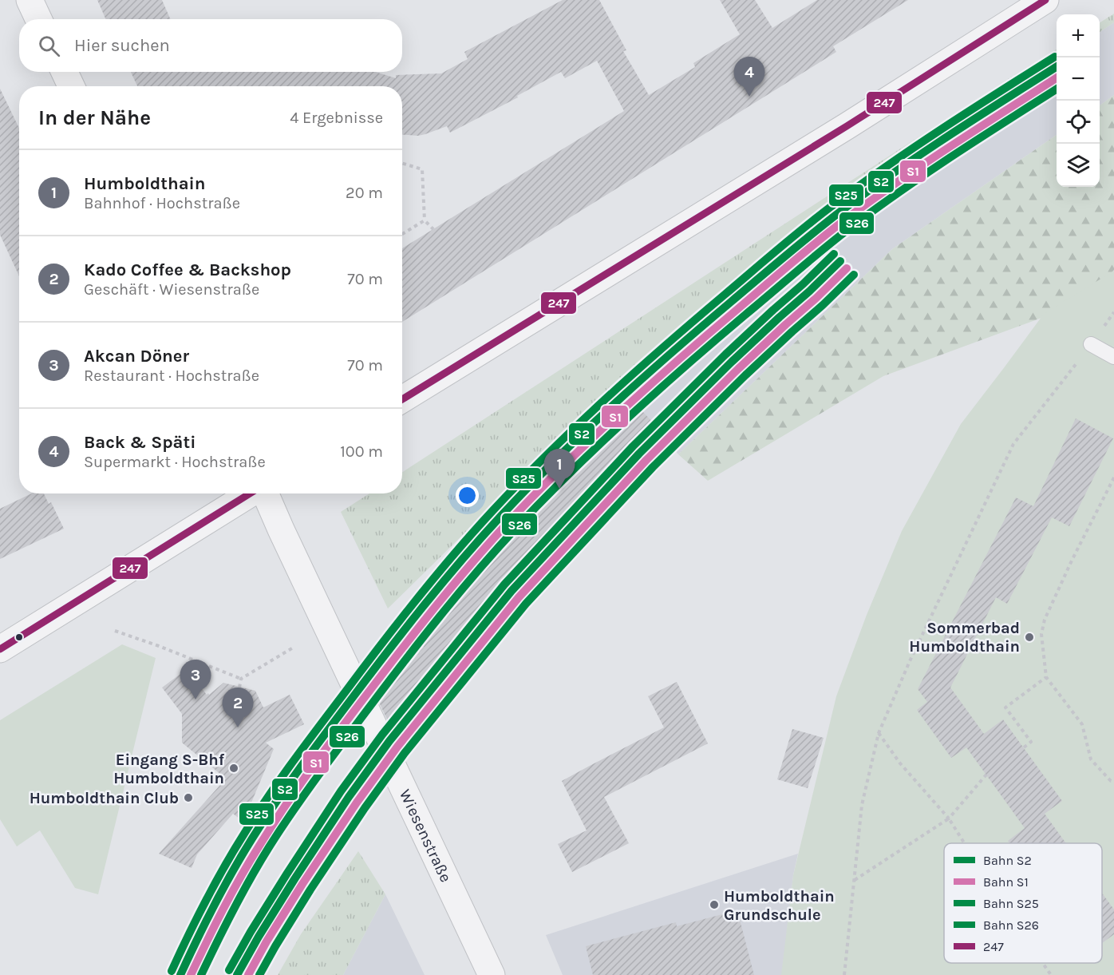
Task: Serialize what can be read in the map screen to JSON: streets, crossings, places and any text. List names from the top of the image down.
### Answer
{
  "streets": {
    "street": ["Wiesenstraße"]
  },
  "places": [
    "Sommerbad Humboldthain",
    "Eingang S-Bhf Humboldthain",
    "Humboldthain Club",
    "Humboldthain Grundschule"
  ],
  "lines": [
    "transit line 247",
    "rail line S25",
    "rail line S2",
    "rail line S1",
    "rail line S26"
  ],
  "legend": [
    "Bahn S2",
    "Bahn S1",
    "Bahn S25",
    "Bahn S26",
    "247"
  ],
  "page": {
    "map_buttons": ["+", "−"],
    "search": "Hier suchen",
    "pins": [
      "4",
      "1",
      "3",
      "2"
    ],
    "heading": ["In der Nähe", "4 Ergebnisse"],
    "list": [
      {
        "mark": "1",
        "name": "Humboldthain",
        "note": "Bahnhof · Hochstraße",
        "value": "20 m"
      },
      {
        "mark": "2",
        "name": "Kado Coffee & Backshop",
        "note": "Geschäft · Wiesenstraße",
        "value": "70 m"
      },
      {
        "mark": "3",
        "name": "Akcan Döner",
        "note": "Restaurant · Hochstraße",
        "value": "70 m"
      },
      {
        "mark": "4",
        "name": "Back & Späti",
        "note": "Supermarkt · Hochstraße",
        "value": "100 m"
      }
    ]
  }
}
